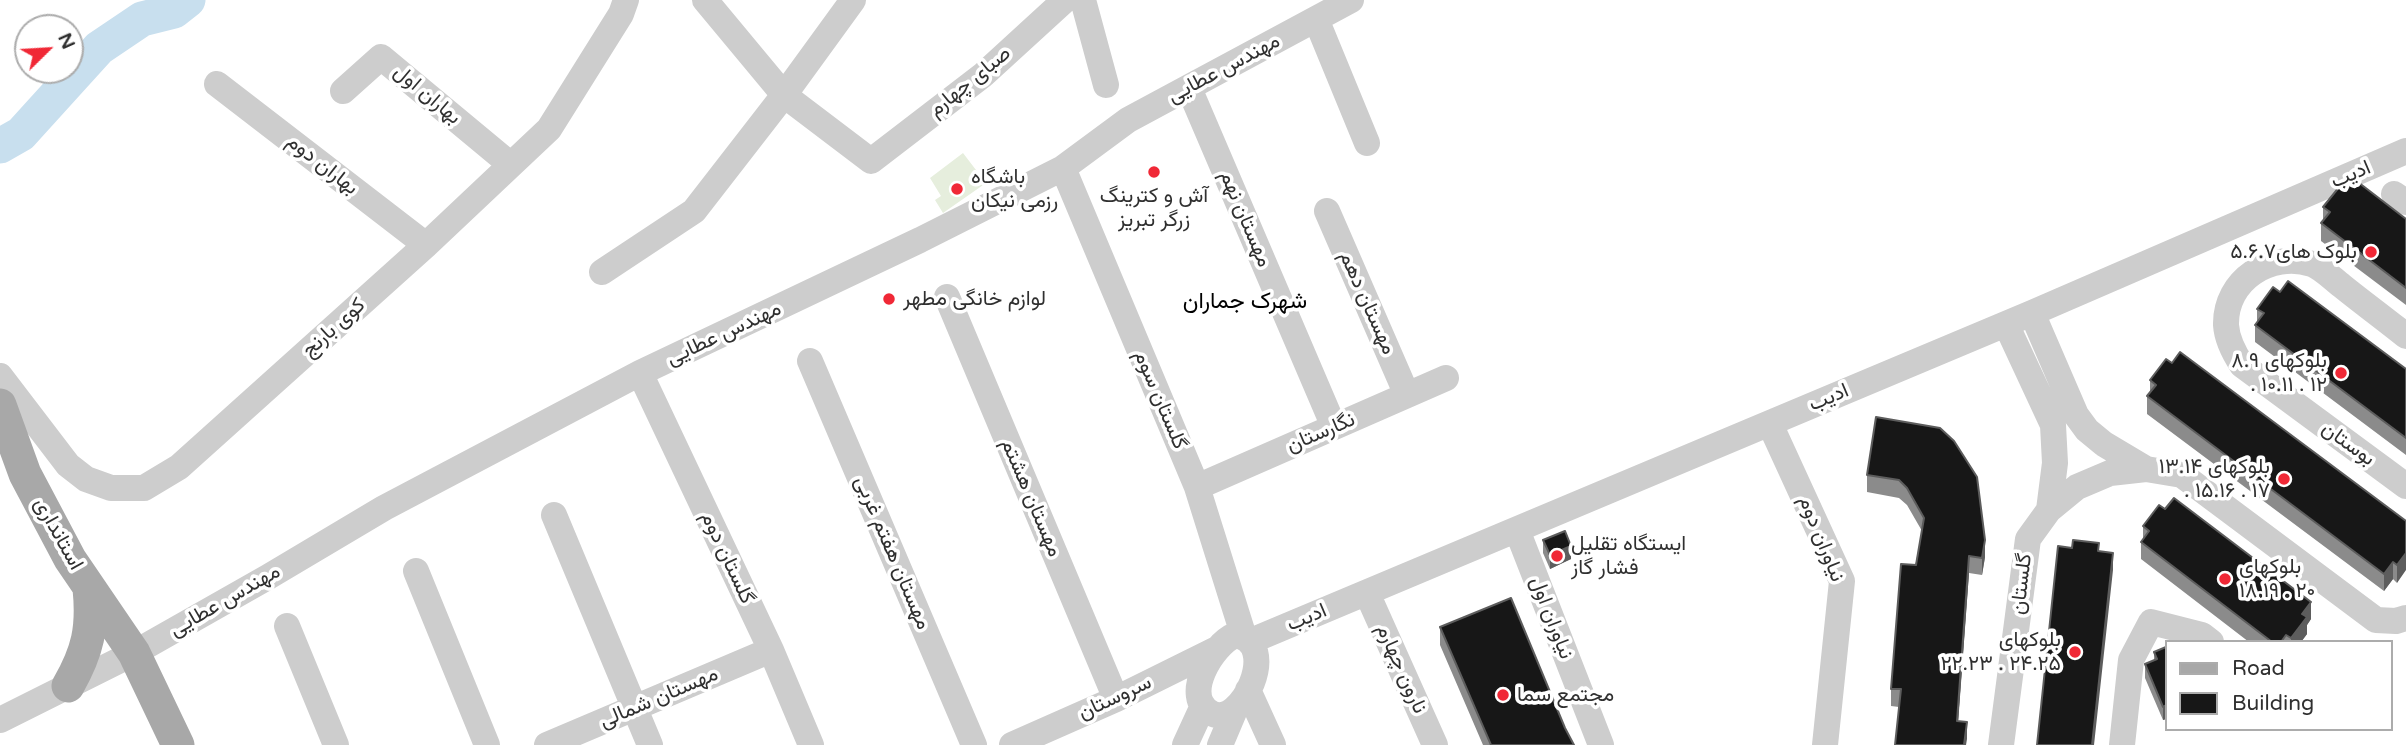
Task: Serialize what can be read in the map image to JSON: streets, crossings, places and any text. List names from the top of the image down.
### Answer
{
  "streets": {
    "main road": ["استاندارى"],
    "street": [
      "مهندس عطایی",
      "صبای چهارم",
      "بهاران اول",
      "بهاران دوم",
      "ادیب",
      "مهستان نهم",
      "مهستان دهم",
      "کوی بارنج",
      "گلستان سوم",
      "نگارستان",
      "بوستان",
      "مهستان هشتم",
      "نیاوران دوم",
      "مهستان هفتم غربی",
      "گلستان دوم",
      "گلستان",
      "نیاوران اول",
      "نارون چهارم",
      "مهستان شمالی",
      "سروستان"
    ]
  },
  "crossings": [
    ["مهندس عطایی", "مهستان نهم"],
    ["مهندس عطایی", "گلستان سوم"],
    ["مهندس عطایی", "استاندارى"],
    ["مهندس عطایی", "گلستان دوم"],
    ["بهاران اول", "کوی بارنج"],
    ["بهاران دوم", "کوی بارنج"],
    ["ادیب", "گلستان سوم"],
    ["ادیب", "نیاوران دوم"],
    ["ادیب", "نیاوران اول"],
    ["ادیب", "نارون چهارم"],
    ["ادیب", "سروستان"],
    ["مهستان نهم", "نگارستان"],
    ["مهستان دهم", "نگارستان"],
    ["گلستان سوم", "نگارستان"],
    ["گلستان سوم", "سروستان"],
    ["مهستان هشتم", "سروستان"],
    ["گلستان دوم", "مهستان شمالی"]
  ],
  "districts": ["شهرک جماران"],
  "places": [
    "آش و کترینگ زرگر تبریز",
    "باشگاه رزمی نیکان",
    "بلوک های۵.۶.۷",
    "لوازم خانگی مطهر",
    "بلوکهای ۸.۹ . ۱۰.۱۱ . ۱۲",
    "بلوکهای ۱۳.۱۴ . ۱۵.۱۶ . ۱۷",
    "ایستگاه تقلیل فشار گاز",
    "بلوکهای ۱۸.۱۹ . ۲۰",
    "بلوکهای ۲۲.۲۳ . ۲۴.۲۵",
    "مجتمع سما"
  ],
  "legend": ["Road", "Building"],
  "north": "top right"
}
